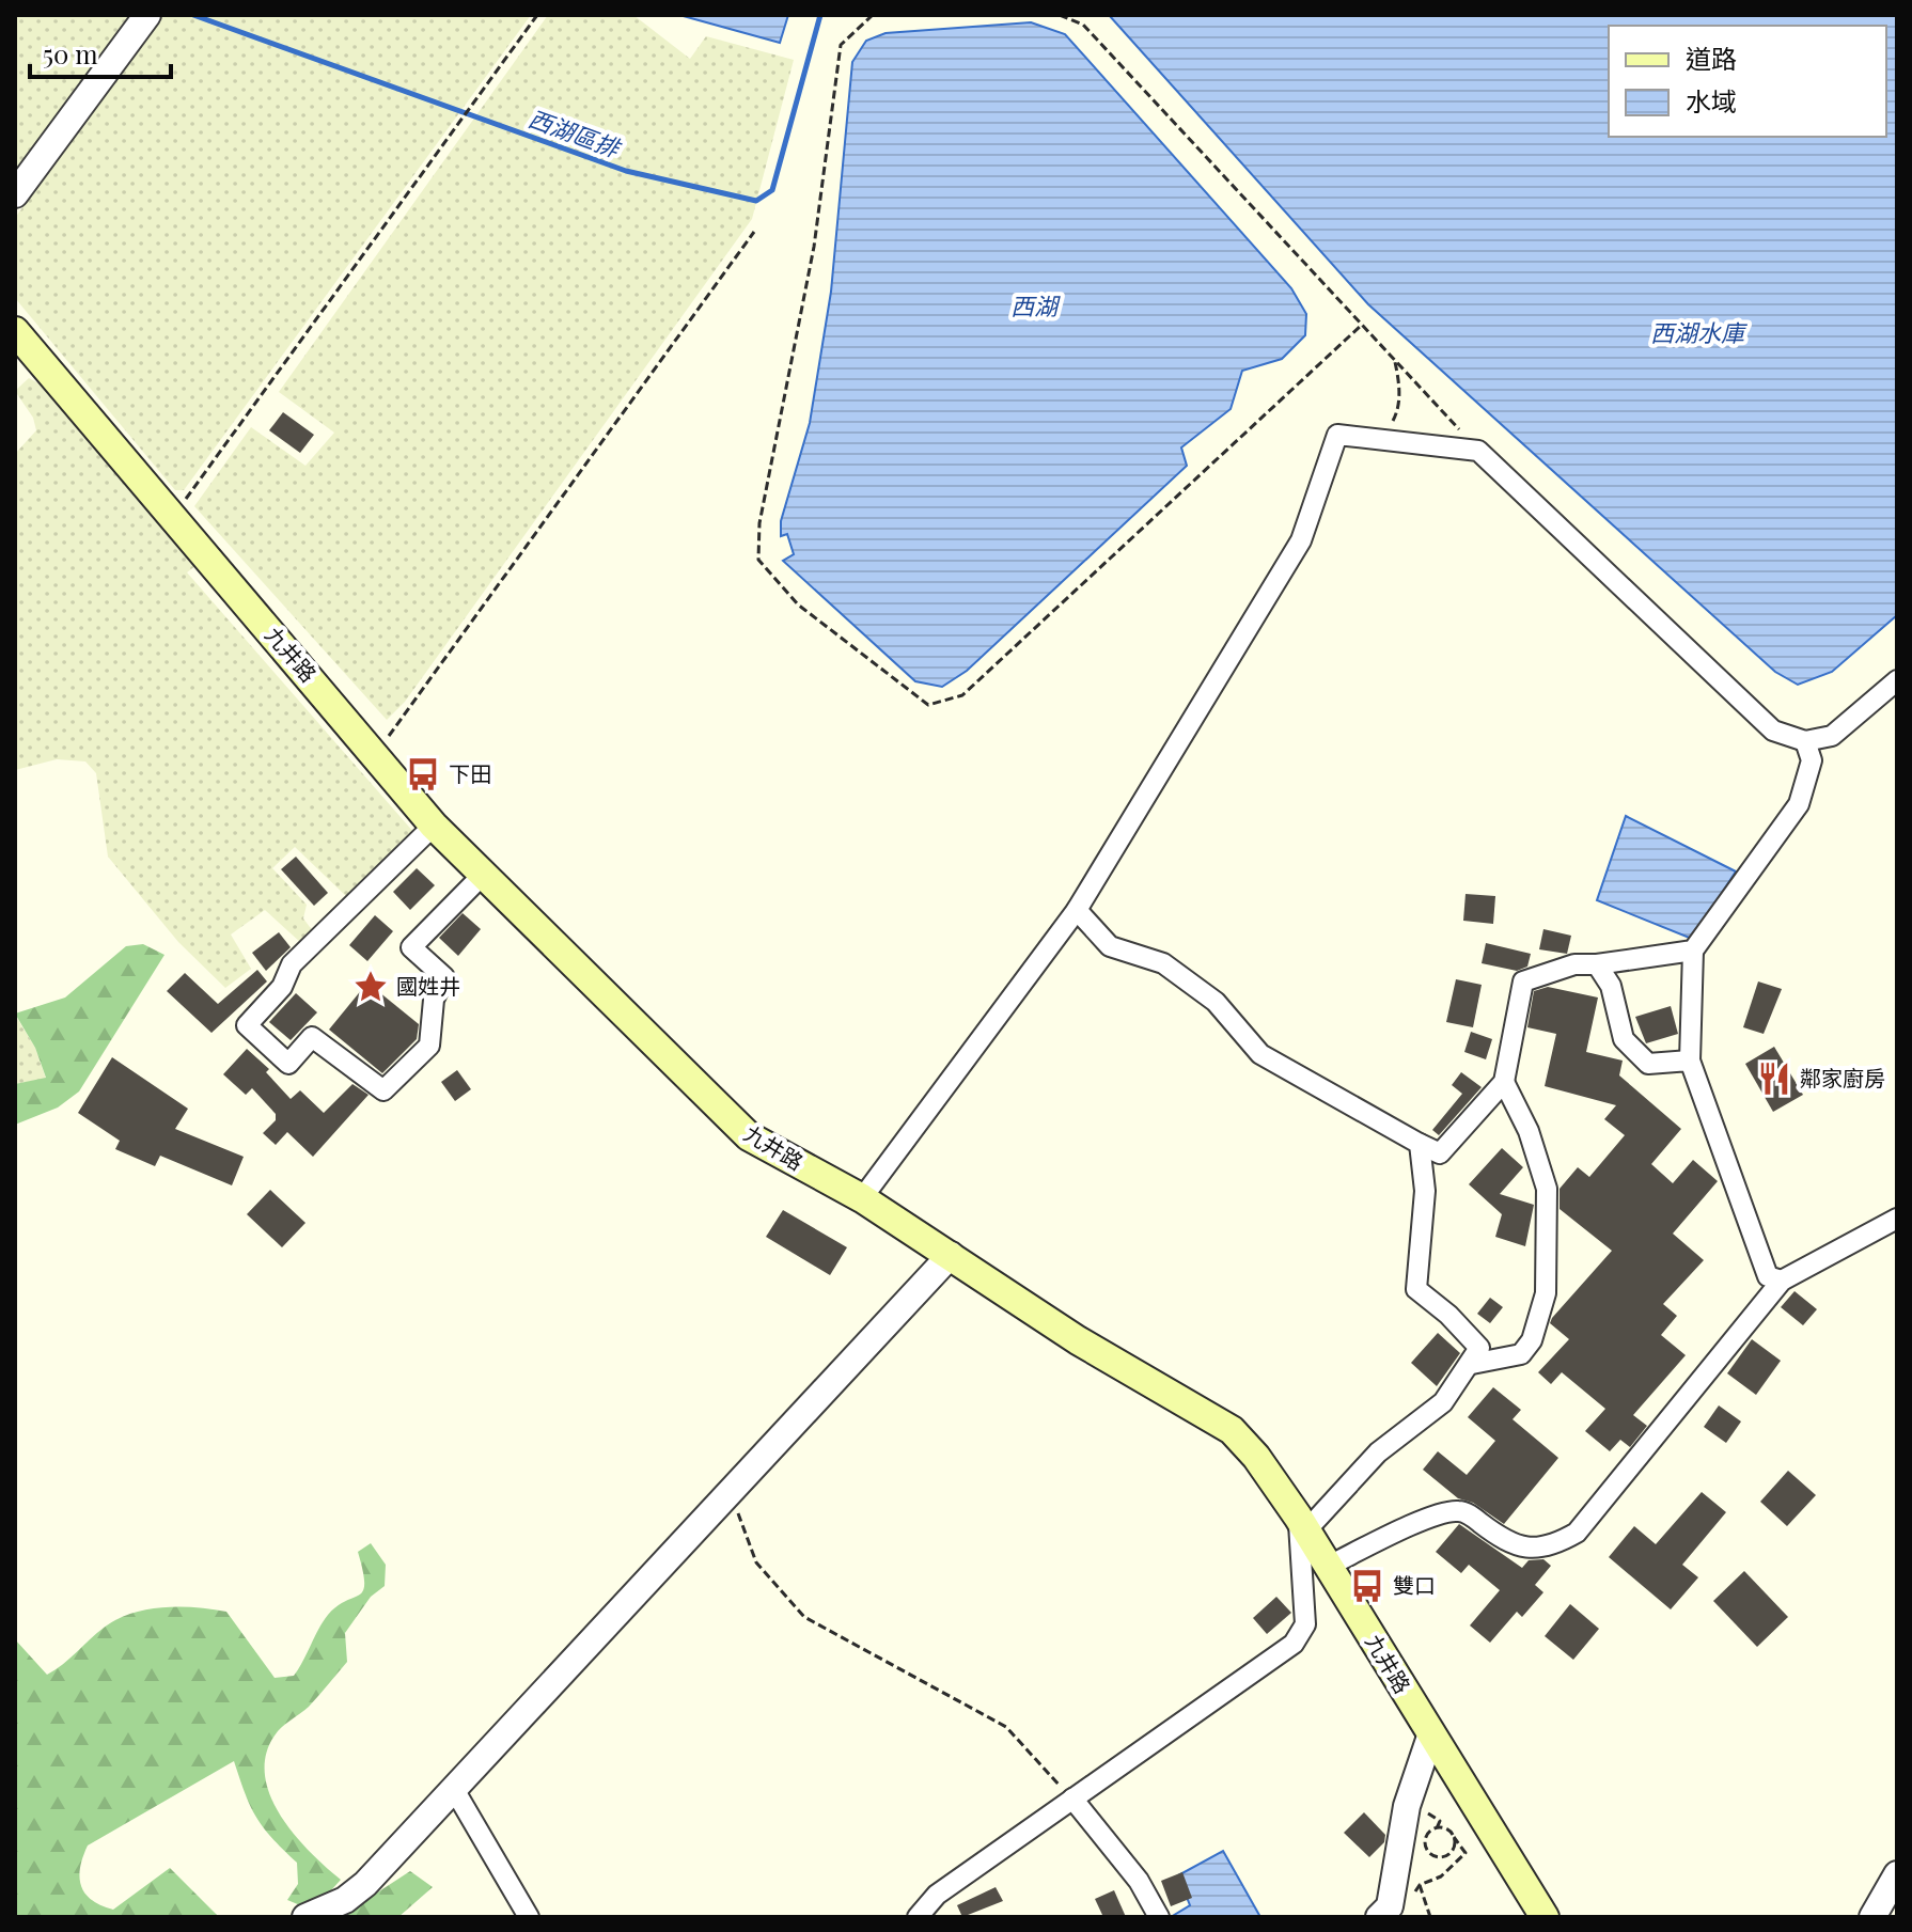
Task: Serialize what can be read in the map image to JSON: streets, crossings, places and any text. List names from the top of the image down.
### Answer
{
  "streets": {
    "main road": ["九井路"]
  },
  "water": ["西湖區排", "西湖", "西湖水庫"],
  "places": {
    "bus stop": ["下田", "雙口"],
    "place": ["國姓井"],
    "restaurant": ["鄰家廚房"]
  },
  "legend": ["道路", "水域"],
  "scale_bar": "50 m"
}
